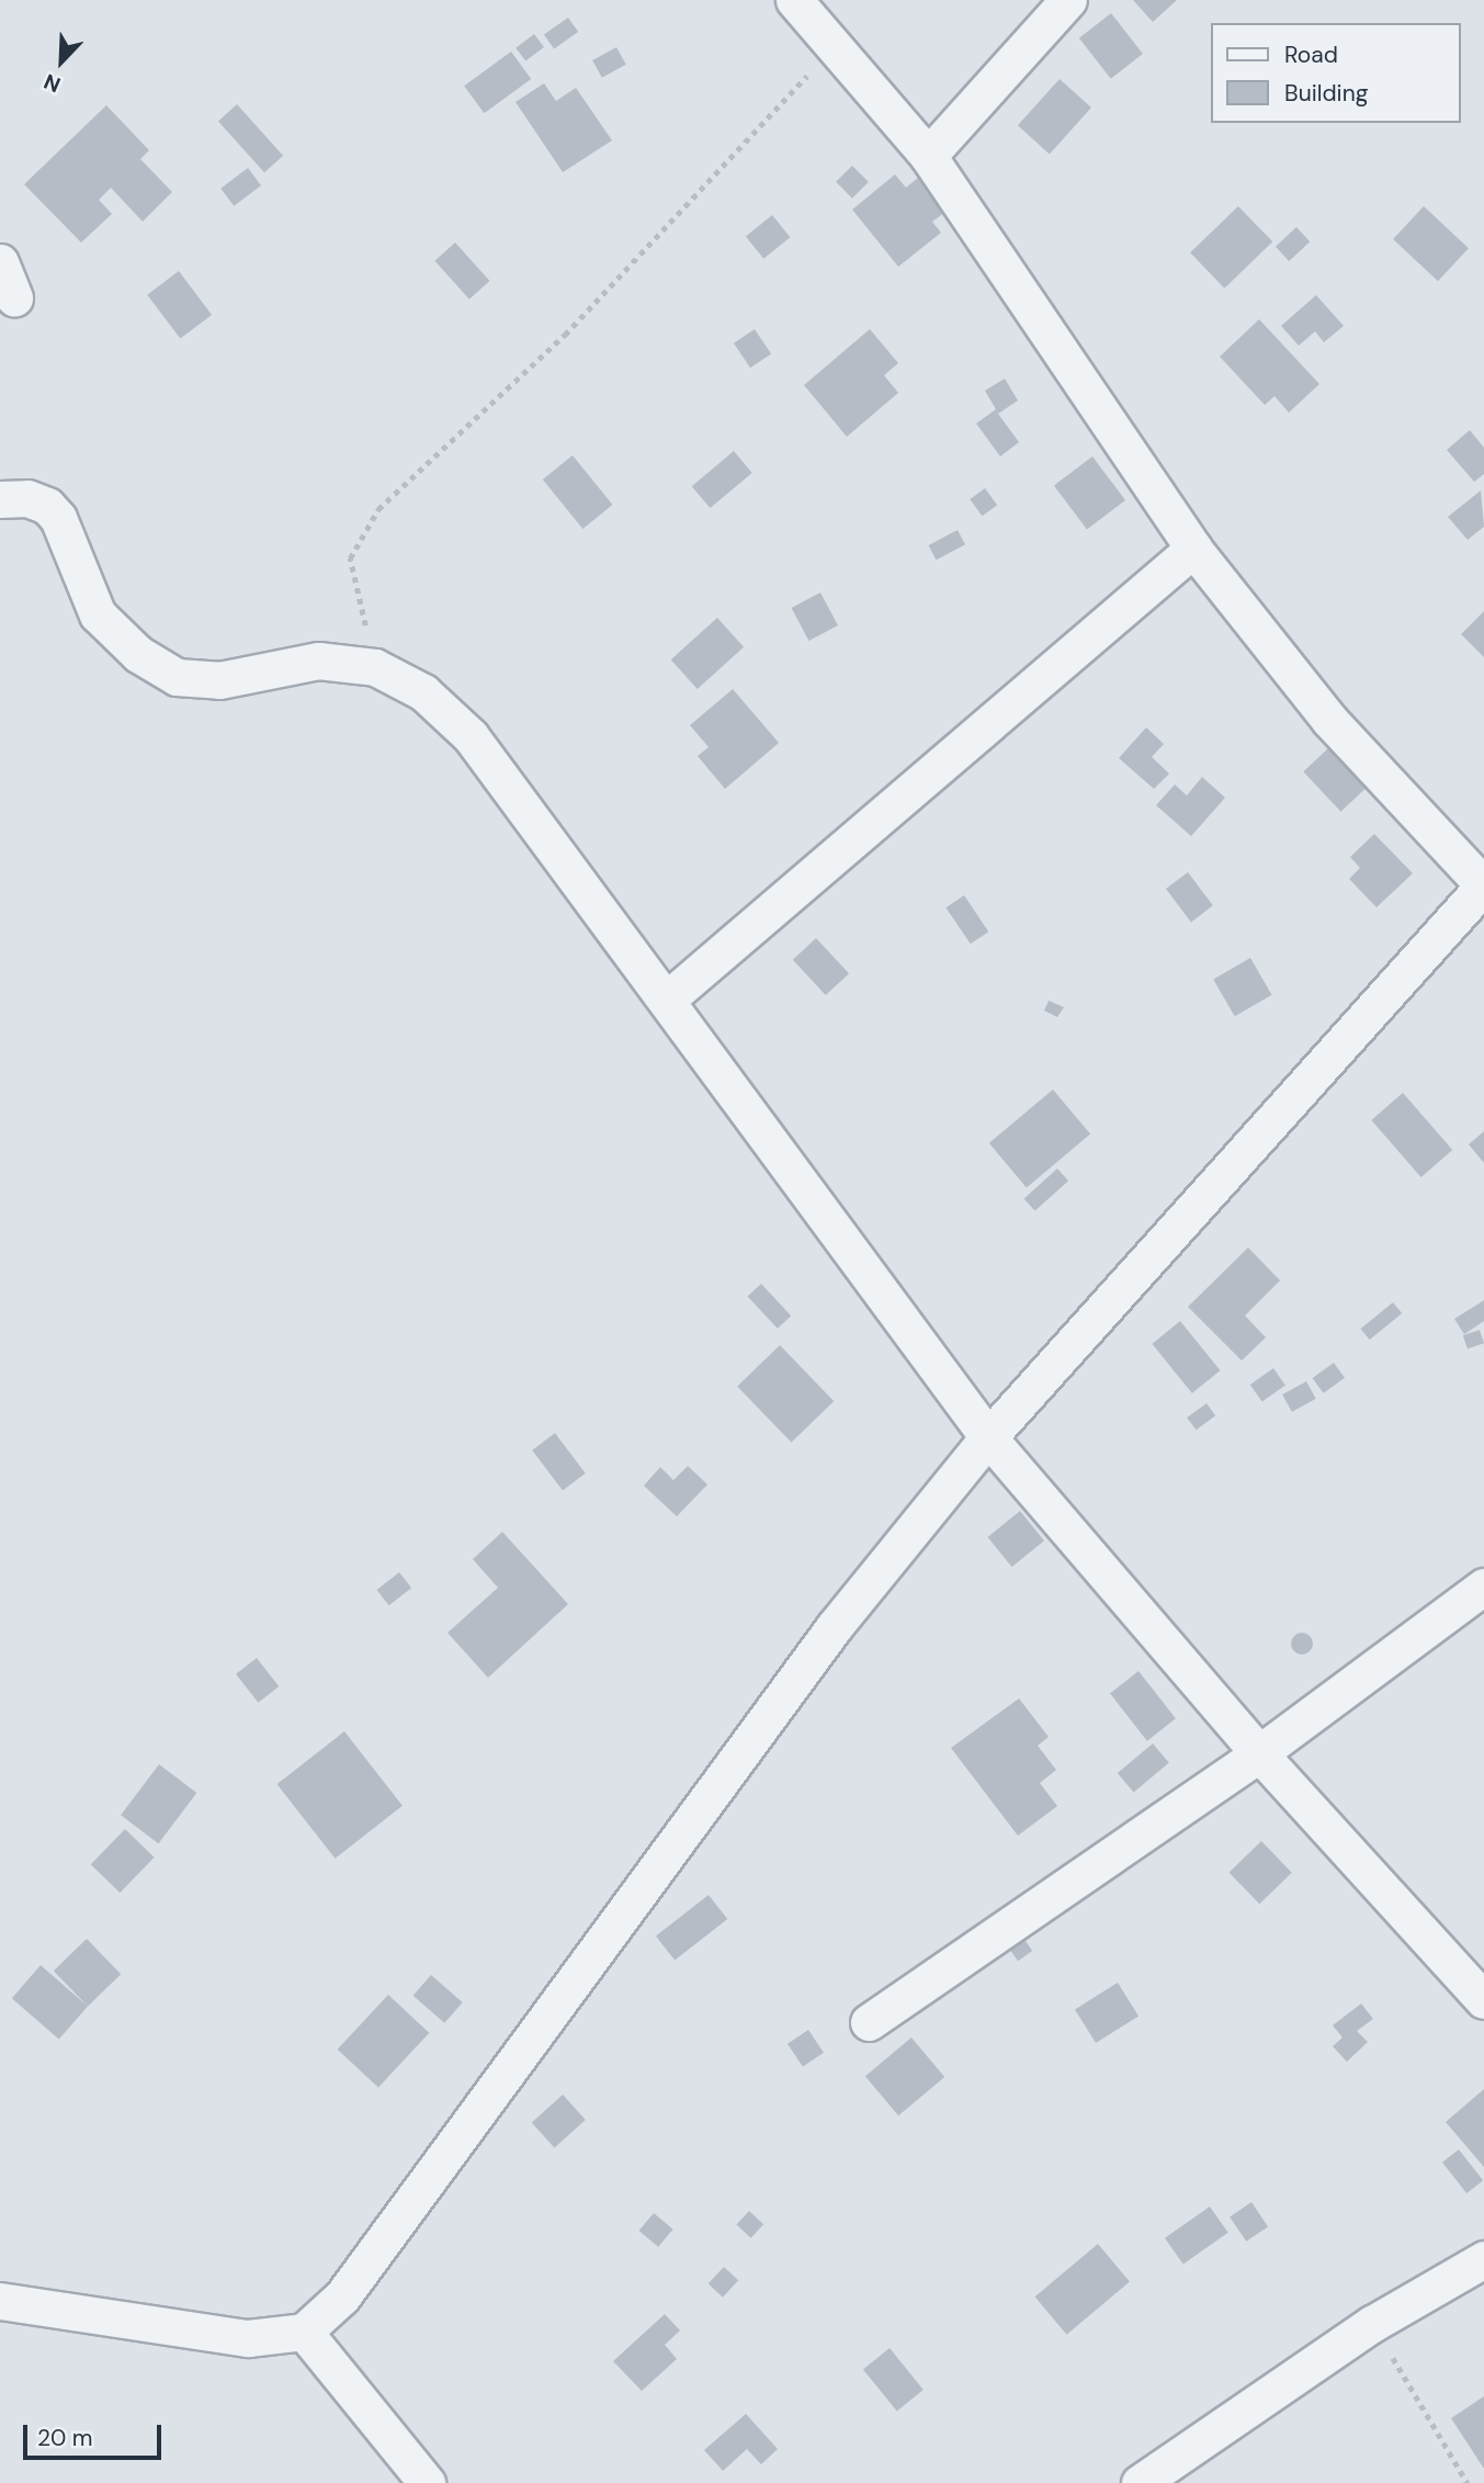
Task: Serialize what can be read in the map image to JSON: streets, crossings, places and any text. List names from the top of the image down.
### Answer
{
  "legend": ["Road", "Building"],
  "scale_bar": "20 m",
  "north": "bottom left"
}
